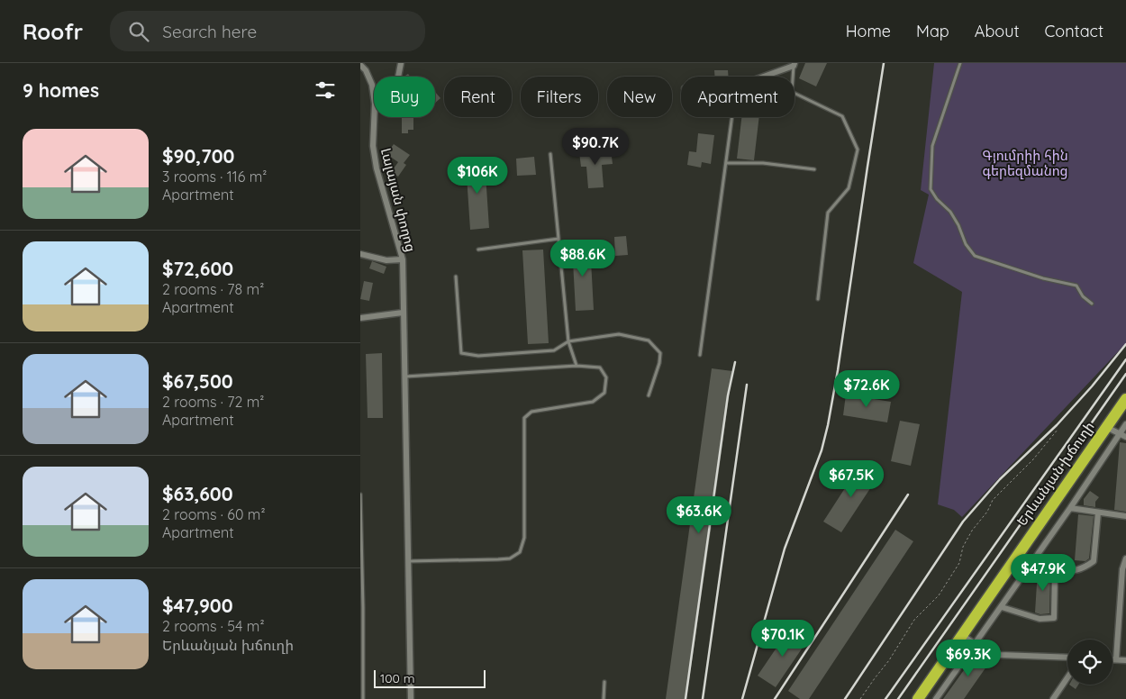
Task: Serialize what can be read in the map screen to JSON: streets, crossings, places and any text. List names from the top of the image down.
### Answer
{
  "streets": {
    "highway": ["Երևանյան խճուղի"],
    "street": ["Լալայան փողոց"]
  },
  "parks": ["Գյումրիի հին գերեզմանոց"],
  "scale_bar": "100 m",
  "page": {
    "header": "Roofr",
    "search": "Search here",
    "nav": [
      "Home",
      "Map",
      "About",
      "Contact"
    ],
    "heading": "9 homes",
    "chip": [
      "Buy",
      "Rent",
      "Filters",
      "New",
      "Apartment"
    ],
    "list": [
      {
        "name": "$90,700",
        "note": "3 rooms · 116 m² · Apartment"
      },
      {
        "name": "$72,600",
        "note": "2 rooms · 78 m² · Apartment"
      },
      {
        "name": "$67,500",
        "note": "2 rooms · 72 m² · Apartment"
      },
      {
        "name": "$63,600",
        "note": "2 rooms · 60 m² · Apartment"
      },
      {
        "name": "$47,900",
        "note": "2 rooms · 54 m² · Երևանյան խճուղի"
      }
    ],
    "price": [
      "$90.7K",
      "$106K",
      "$88.6K",
      "$72.6K",
      "$67.5K",
      "$63.6K",
      "$47.9K",
      "$70.1K",
      "$69.3K"
    ],
    "scale": "100 m"
  }
}
